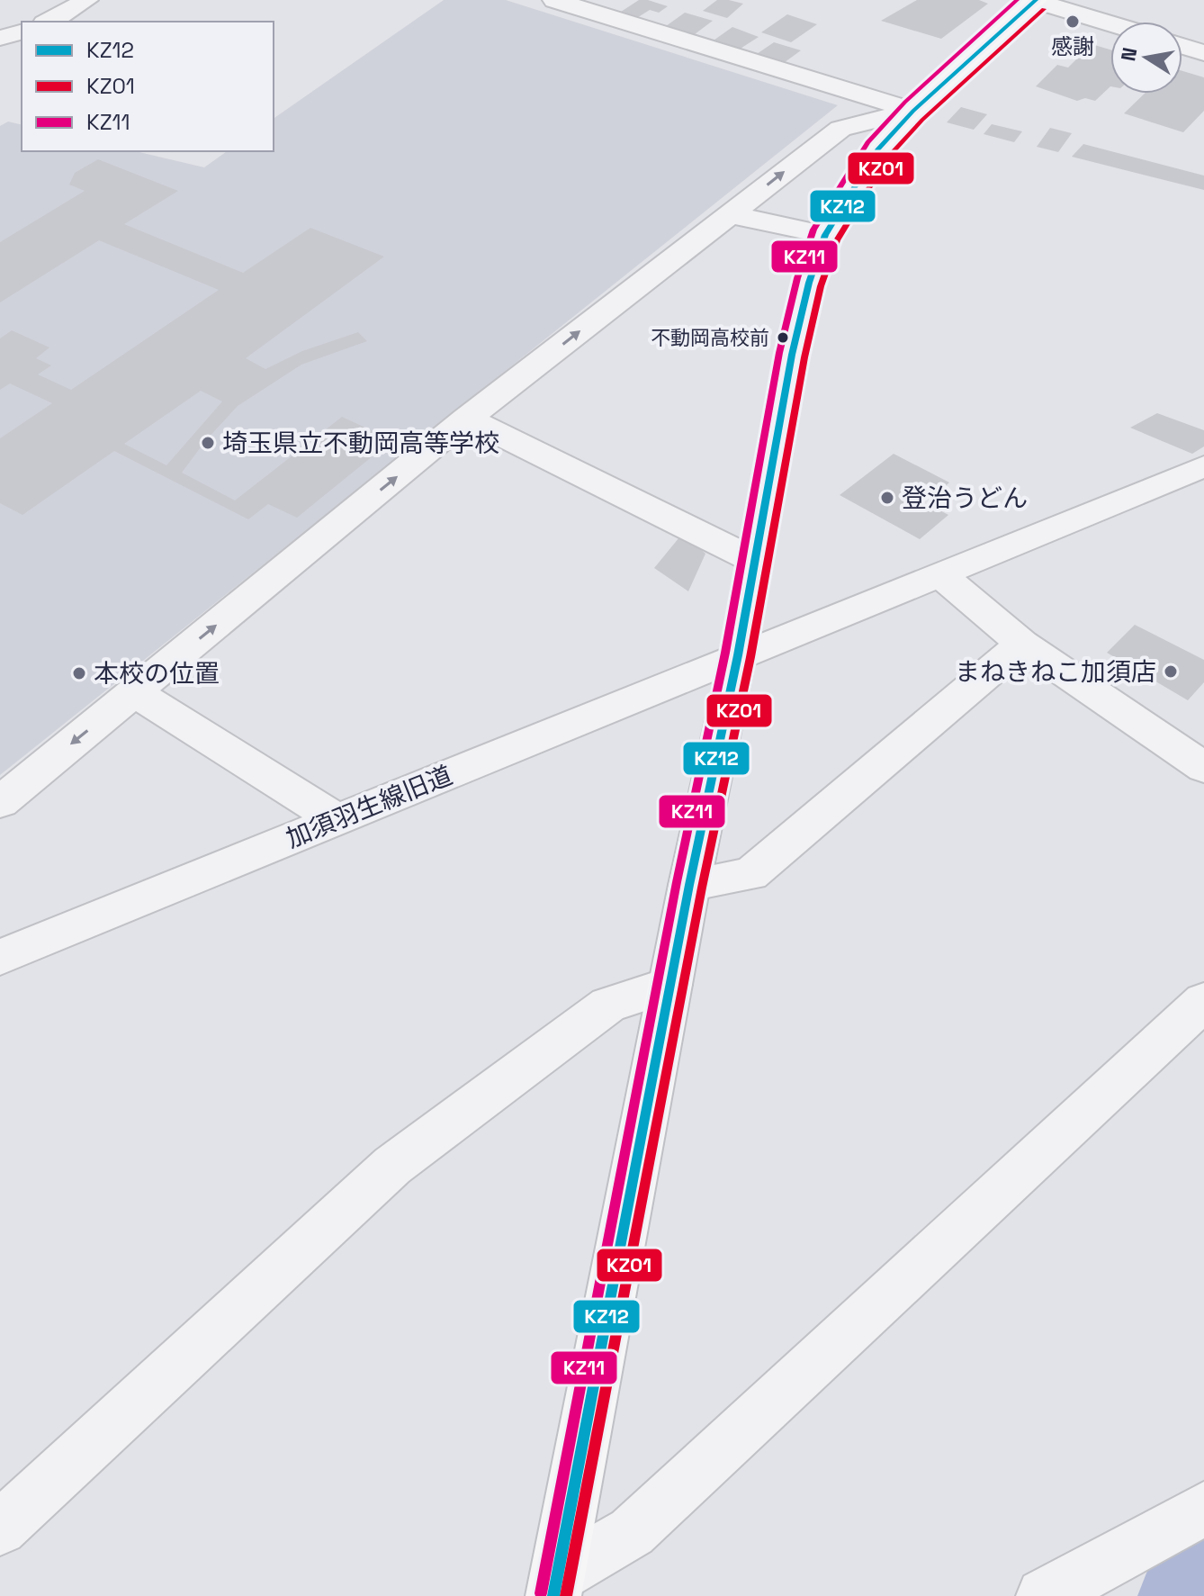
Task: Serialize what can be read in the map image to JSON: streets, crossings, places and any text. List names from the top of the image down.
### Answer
{
  "streets": {
    "street": ["加須羽生線旧道"]
  },
  "places": [
    "感謝",
    "不動岡高校前",
    "埼玉県立不動岡高等学校",
    "登治うどん",
    "まねきねこ加須店",
    "本校の位置"
  ],
  "lines": ["transit line KZ12", "transit line KZ11", "transit line KZ01"],
  "legend": ["KZ12", "KZ01", "KZ11"],
  "north": "left"
}
